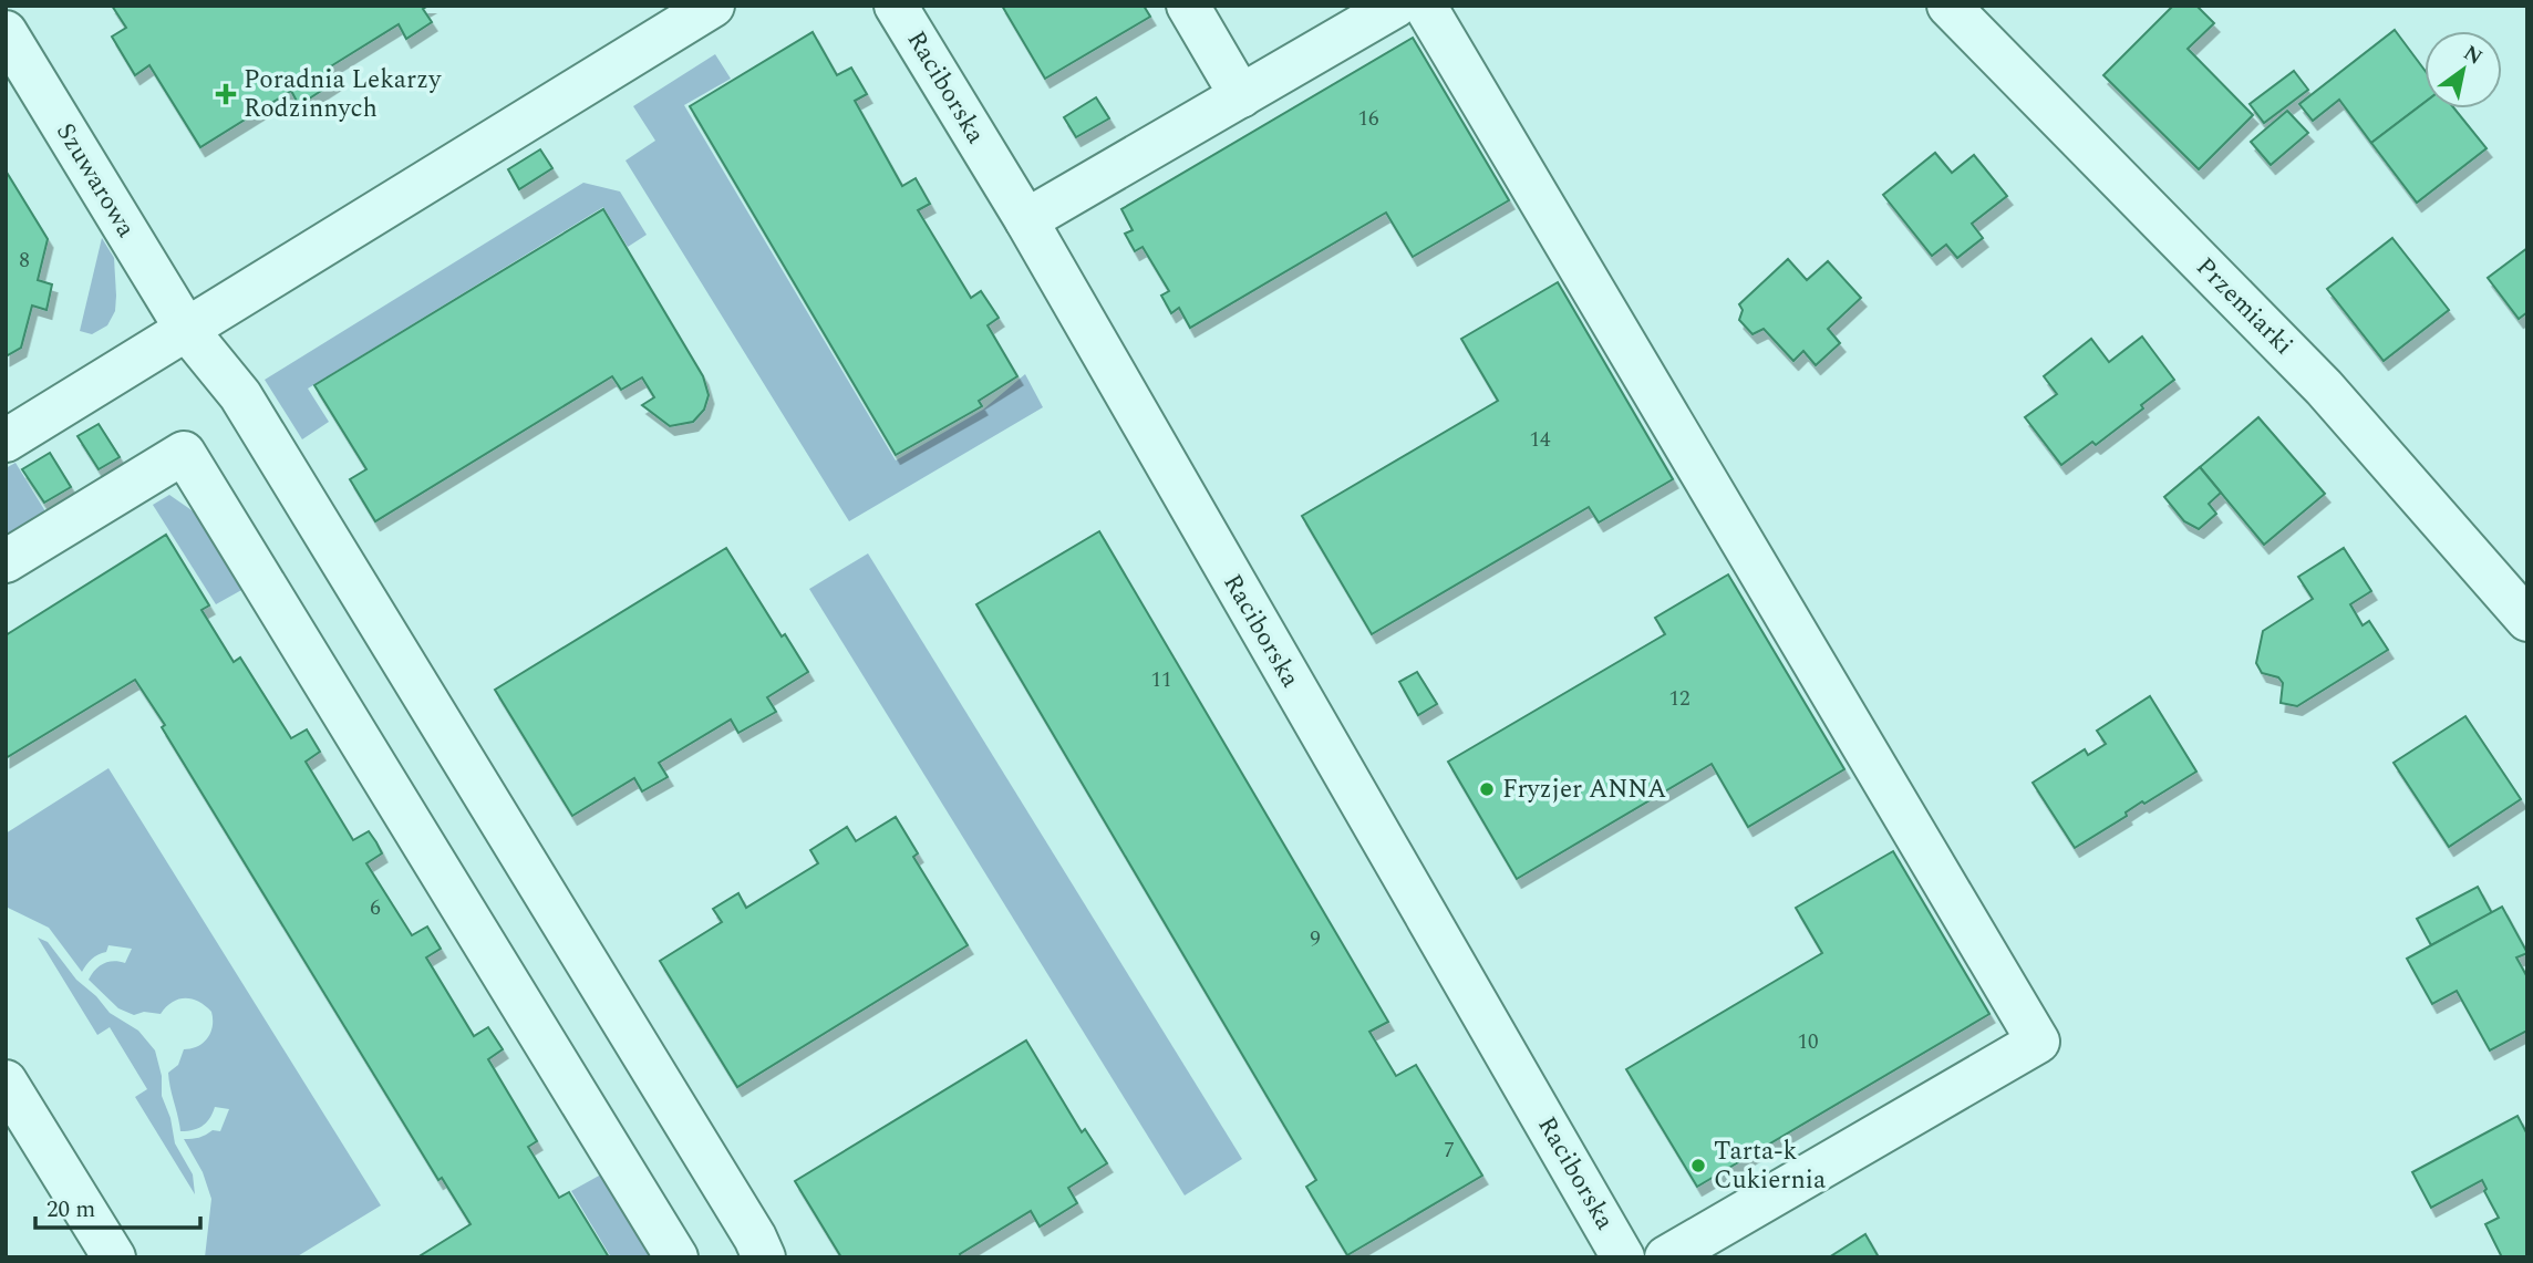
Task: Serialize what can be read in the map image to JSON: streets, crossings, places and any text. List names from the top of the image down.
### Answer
{
  "streets": {
    "street": ["Raciborska", "Szuwarowa", "Przemiarki"]
  },
  "places": {
    "health": ["Poradnia Lekarzy Rodzinnych"],
    "other": ["Fryzjer ANNA", "Tarta-k Cukiernia"]
  },
  "house_numbers": [
    "16",
    "8",
    "14",
    "11",
    "12",
    "6",
    "9",
    "10",
    "7"
  ],
  "scale_bar": "20 m",
  "north": "top right"
}
